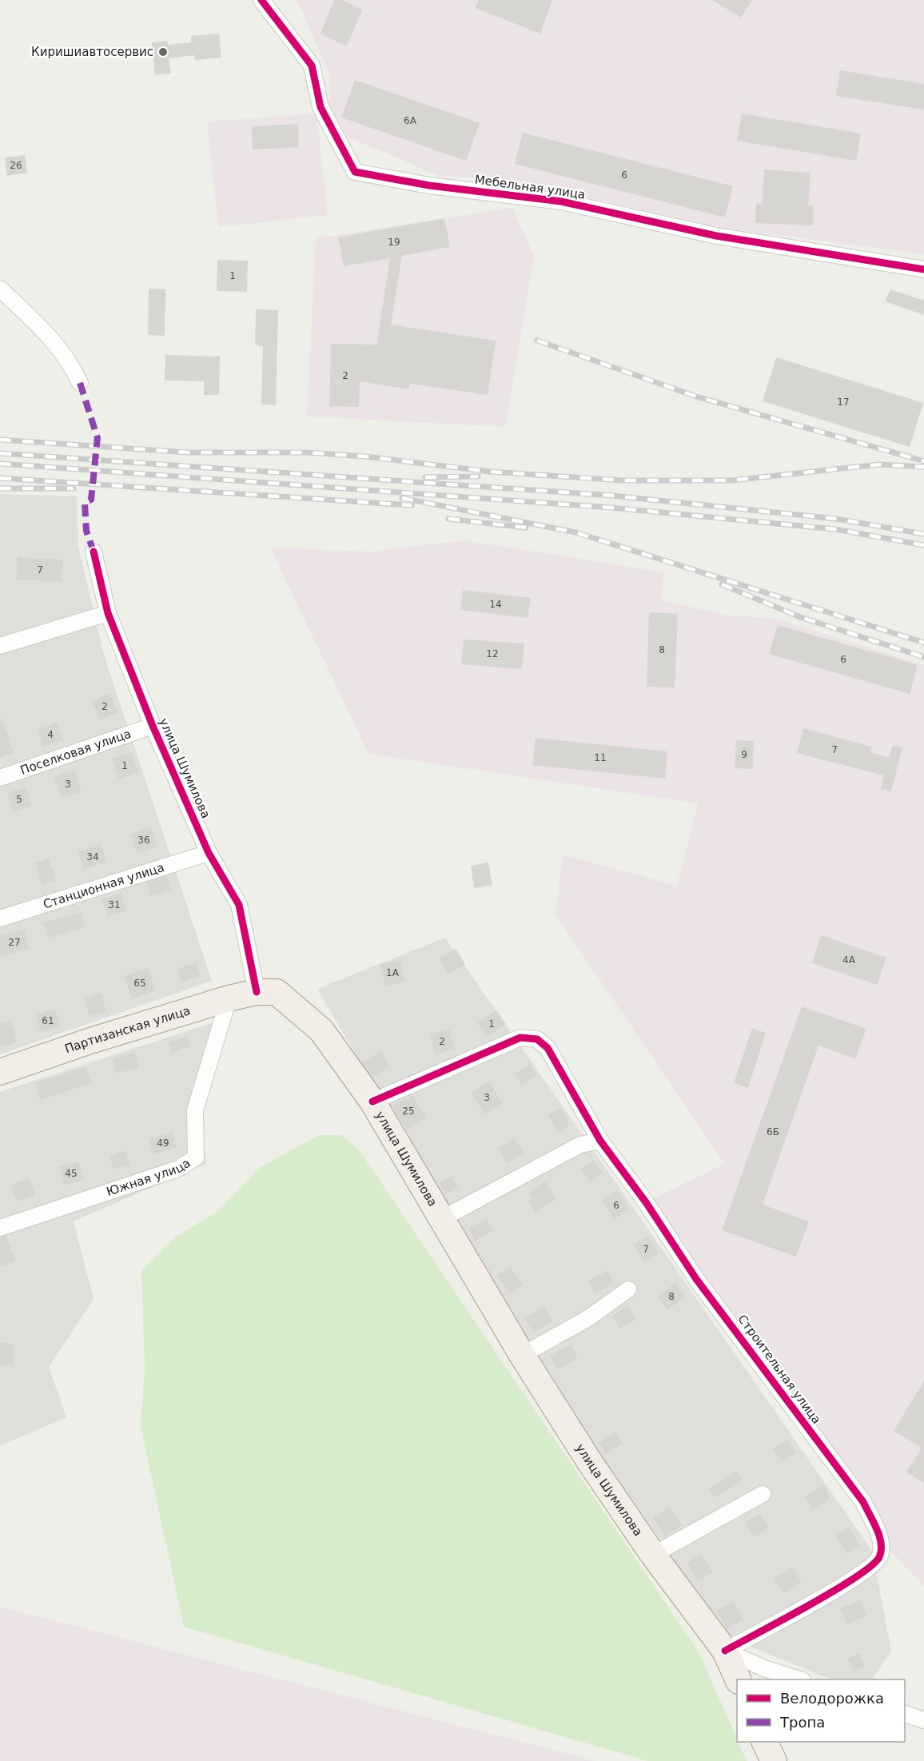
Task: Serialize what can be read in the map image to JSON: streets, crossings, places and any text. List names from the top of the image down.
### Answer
{
  "streets": {
    "main road": ["улица Шумилова", "Партизанская улица"],
    "street": [
      "Мебельная улица",
      "Поселковая улица",
      "Станционная улица",
      "Южная улица",
      "Строительная улица"
    ]
  },
  "crossings": [
    ["Поселковая улица", "улица Шумилова"],
    ["улица Шумилова", "Станционная улица"],
    ["улица Шумилова", "Партизанская улица"],
    ["улица Шумилова", "Строительная улица"],
    ["Партизанская улица", "Южная улица"]
  ],
  "places": ["Киришиавтосервис"],
  "house_numbers": [
    "6А",
    "26",
    "6",
    "19",
    "1",
    "2",
    "17",
    "7",
    "14",
    "8",
    "12",
    "6",
    "2",
    "4",
    "7",
    "9",
    "11",
    "1",
    "3",
    "5",
    "36",
    "34",
    "31",
    "27",
    "4А",
    "1А",
    "65",
    "61",
    "1",
    "2",
    "3",
    "25",
    "6Б",
    "49",
    "45",
    "6",
    "7",
    "8"
  ],
  "legend": ["Велодорожка", "Тропа"]
}
